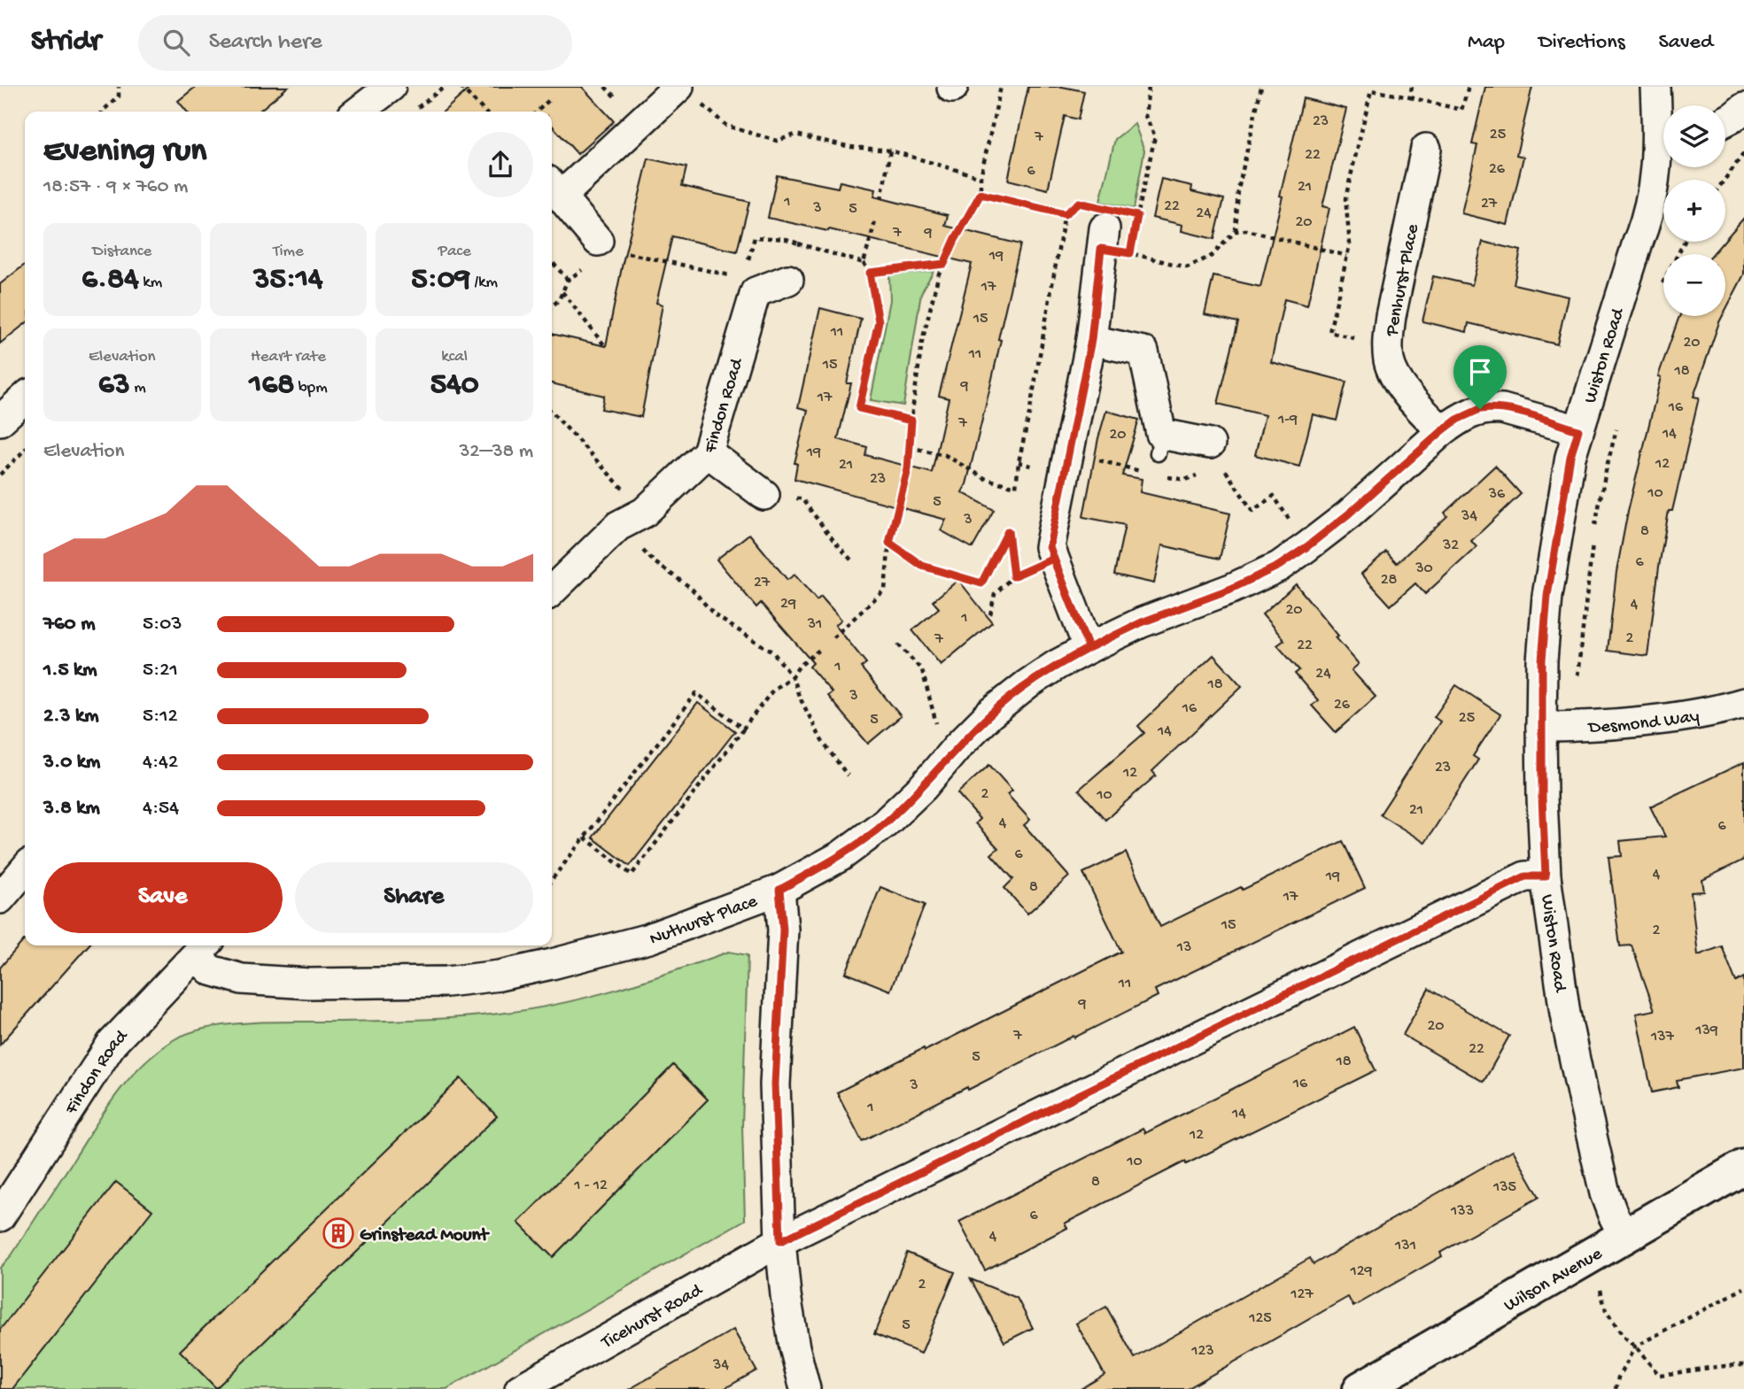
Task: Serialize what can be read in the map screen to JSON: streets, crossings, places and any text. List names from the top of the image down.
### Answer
{
  "streets": {
    "street": [
      "Penhurst Place",
      "Wiston Road",
      "Findon Road",
      "Desmond Way",
      "Nuthurst Place",
      "Wilson Avenue",
      "Ticehurst Road"
    ]
  },
  "crossings": [
    ["Penhurst Place", "Nuthurst Place"],
    ["Wiston Road", "Desmond Way"],
    ["Wiston Road", "Nuthurst Place"],
    ["Wiston Road", "Wilson Avenue"],
    ["Wiston Road", "Ticehurst Road"],
    ["Findon Road", "Nuthurst Place"]
  ],
  "places": {
    "building": ["Grinstead Mount"]
  },
  "house_numbers": [
    "23",
    "25",
    "7",
    "22",
    "26",
    "6",
    "21",
    "1",
    "27",
    "22",
    "3",
    "5",
    "24",
    "20",
    "7",
    "9",
    "19",
    "17",
    "15",
    "11",
    "20",
    "11",
    "15",
    "18",
    "9",
    "17",
    "16",
    "1-9",
    "7",
    "14",
    "20",
    "19",
    "12",
    "21",
    "23",
    "10",
    "36",
    "5",
    "34",
    "3",
    "8",
    "32",
    "6",
    "30",
    "28",
    "27",
    "29",
    "4",
    "20",
    "1",
    "31",
    "2",
    "7",
    "22",
    "1",
    "24",
    "18",
    "3",
    "26",
    "16",
    "25",
    "5",
    "14",
    "23",
    "12",
    "2",
    "10",
    "21",
    "4",
    "6",
    "6",
    "4",
    "19",
    "8",
    "17",
    "15",
    "2",
    "13",
    "11",
    "9",
    "20",
    "139",
    "7",
    "137",
    "22",
    "5",
    "18",
    "16",
    "3",
    "1",
    "14",
    "12",
    "10",
    "8",
    "1 - 12",
    "135",
    "133",
    "6",
    "4",
    "131",
    "129",
    "2",
    "127",
    "125",
    "5",
    "123",
    "34"
  ],
  "page": {
    "header": "Stridr",
    "search": "Search here",
    "nav": ["Map", "Directions", "Saved"],
    "map_buttons": ["+", "−"],
    "heading": ["Evening run", "18:57 · 9 × 760 m"],
    "stats": [
      ["Distance", "6.84 km"],
      ["Time", "35:14"],
      ["Pace", "5:09 /km"],
      ["Elevation", "63 m"],
      ["Heart rate", "168 bpm"],
      ["kcal", "540"]
    ],
    "chart": ["Elevation", "32–38 m"],
    "list": [
      {
        "name": "760 m",
        "note": "5:03"
      },
      {
        "name": "1.5 km",
        "note": "5:21"
      },
      {
        "name": "2.3 km",
        "note": "5:12"
      },
      {
        "name": "3.0 km",
        "note": "4:42"
      },
      {
        "name": "3.8 km",
        "note": "4:54"
      }
    ],
    "buttons": ["Save", "Share"]
  }
}
